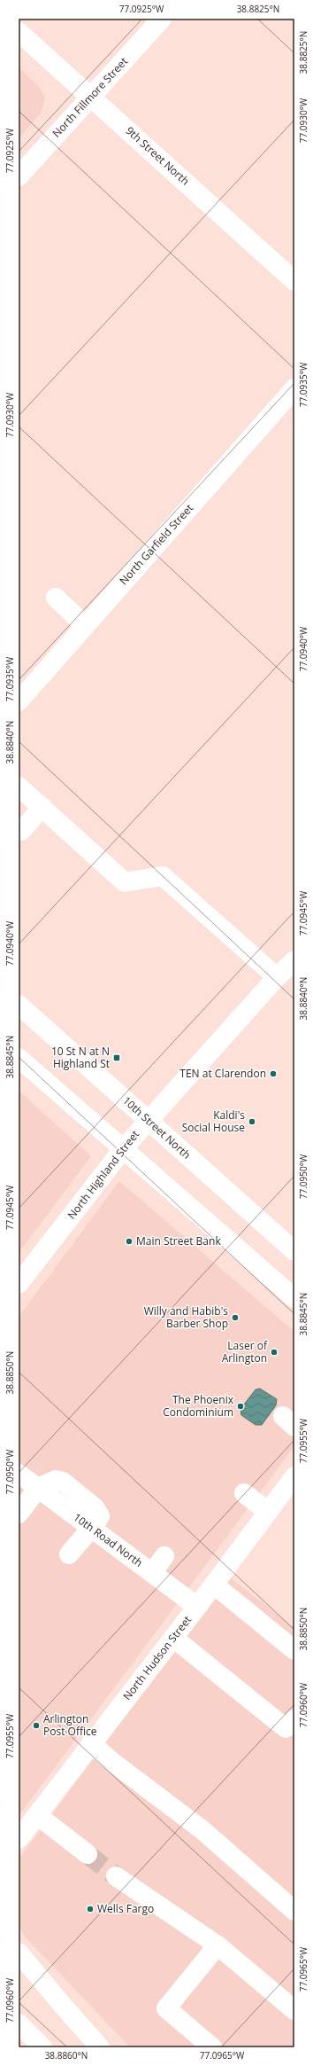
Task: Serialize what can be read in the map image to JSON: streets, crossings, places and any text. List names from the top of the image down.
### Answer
{
  "streets": {
    "street": [
      "North Fillmore Street",
      "9th Street North",
      "North Garfield Street",
      "10th Street North",
      "North Highland Street",
      "10th Road North",
      "North Hudson Street"
    ]
  },
  "crossings": [
    ["North Fillmore Street", "9th Street North"],
    ["10th Street North", "North Highland Street"],
    ["10th Road North", "North Hudson Street"]
  ],
  "places": {
    "transit": ["10 St N at N Highland St"],
    "other": [
      "TEN at Clarendon",
      "Kaldi's Social House",
      "Main Street Bank",
      "Willy and Habib's Barber Shop",
      "Laser of Arlington",
      "The Phoenix Condominium",
      "Arlington Post Office",
      "Wells Fargo"
    ]
  },
  "coordinates": [
    "77.0925°W",
    "38.8825°N",
    "77.0930°W",
    "77.0935°W",
    "77.0940°W",
    "38.8840°N",
    "77.0945°W",
    "38.8845°N",
    "77.0950°W",
    "38.8850°N",
    "77.0955°W",
    "77.0960°W",
    "77.0965°W",
    "38.8860°N"
  ]
}
